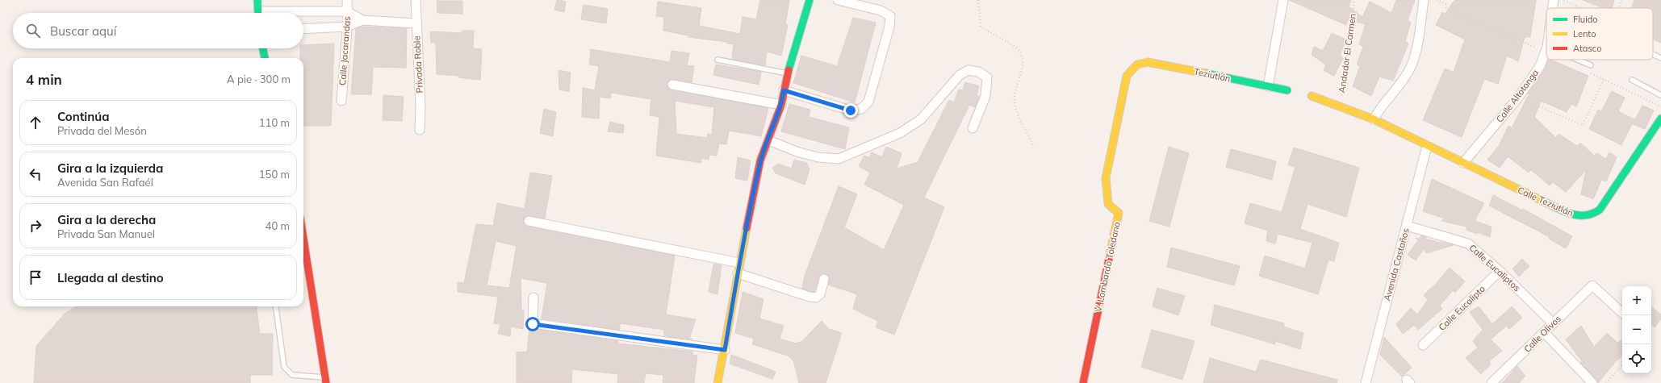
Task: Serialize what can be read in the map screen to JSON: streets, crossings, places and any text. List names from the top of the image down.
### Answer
{
  "streets": {
    "street": [
      "Calle Jacarandas",
      "Privada Roble",
      "Teziutlán",
      "Calle Altotonga",
      "Calle Teziutlán",
      "Avenida Castaños",
      "V. Lombardo Toledano",
      "Calle Eucaliptos",
      "Calle Eucalipto",
      "Calle Olivos"
    ],
    "path": ["Andador El Carmen"]
  },
  "crossings": [
    ["Teziutlán", "V. Lombardo Toledano"],
    ["Calle Altotonga", "Calle Teziutlán"],
    ["Calle Teziutlán", "Avenida Castaños"],
    ["Avenida Castaños", "Calle Eucaliptos"],
    ["Calle Eucaliptos", "Calle Eucalipto"],
    ["Calle Eucaliptos", "Calle Olivos"]
  ],
  "legend": ["Fluido", "Lento", "Atasco"],
  "page": {
    "search": "Buscar aquí",
    "heading": ["4 min", "A pie · 300 m"],
    "list": [
      ["Continúa", "Privada del Mesón", "110 m"],
      ["Gira a la izquierda", "Avenida San Rafaél", "150 m"],
      ["Gira a la derecha", "Privada San Manuel", "40 m"],
      "Llegada al destino"
    ],
    "map_buttons": ["+", "−"]
  }
}
